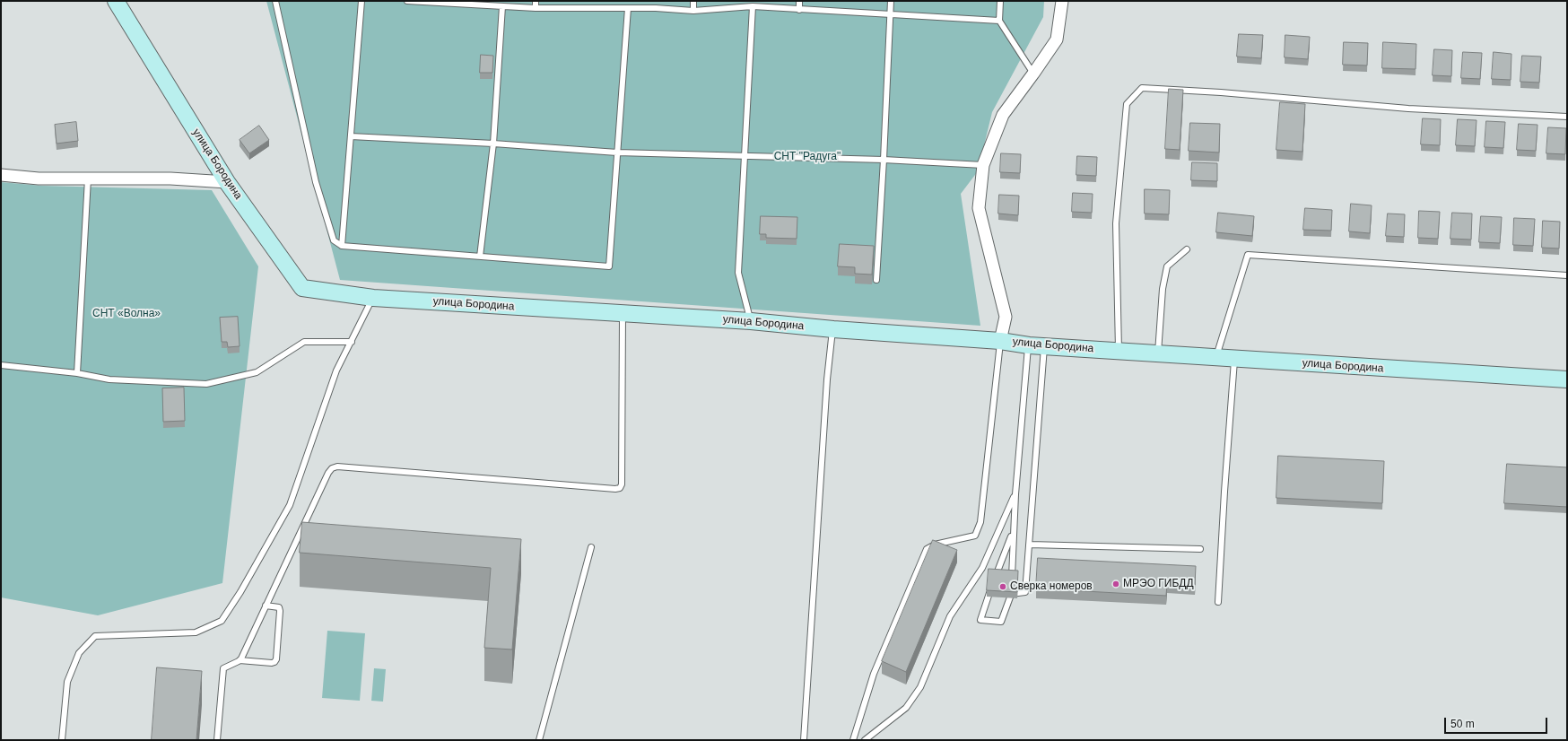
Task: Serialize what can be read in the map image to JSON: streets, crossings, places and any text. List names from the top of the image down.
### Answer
{
  "streets": {
    "main road": ["улица Бородина"]
  },
  "parks": ["СНТ \"Радуга\"", "СНТ «Волна»"],
  "places": ["МРЭО ГИБДД", "Сверка номеров"],
  "scale_bar": "50 m"
}
